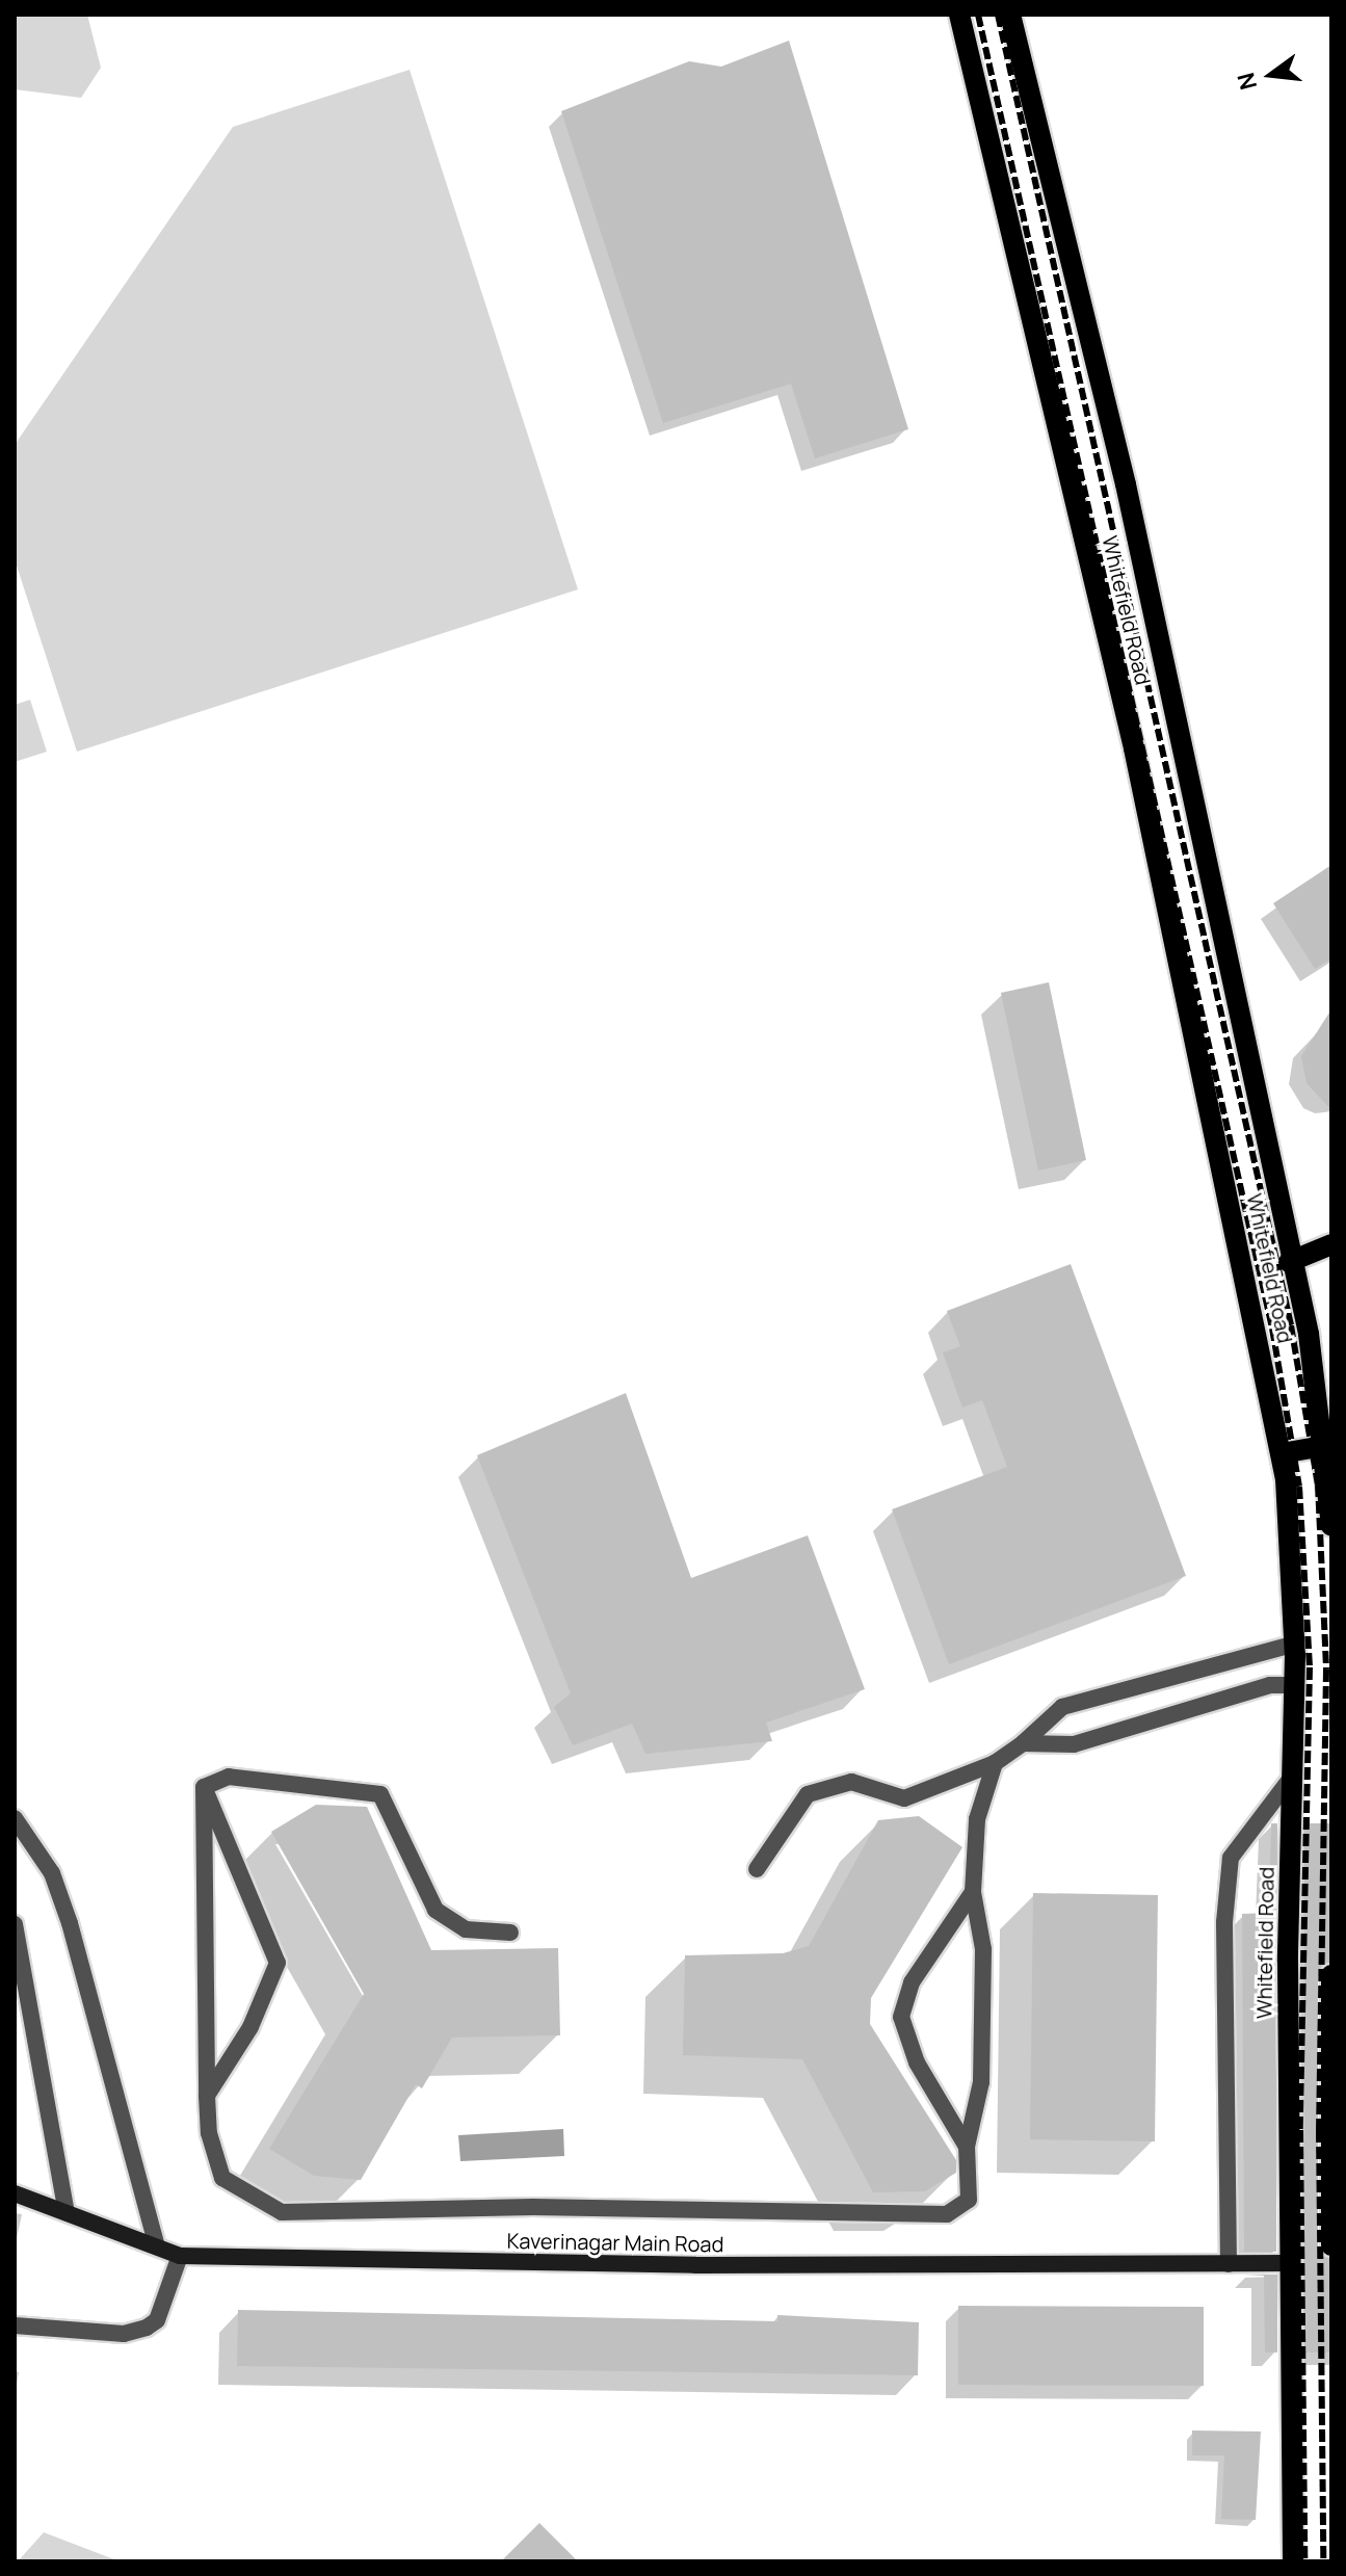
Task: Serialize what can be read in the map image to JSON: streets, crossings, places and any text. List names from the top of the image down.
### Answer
{
  "streets": {
    "main road": ["Whitefield Road"],
    "street": ["Kaverinagar Main Road"]
  },
  "crossings": [
    ["Whitefield Road", "Kaverinagar Main Road"]
  ],
  "north": "left"
}
